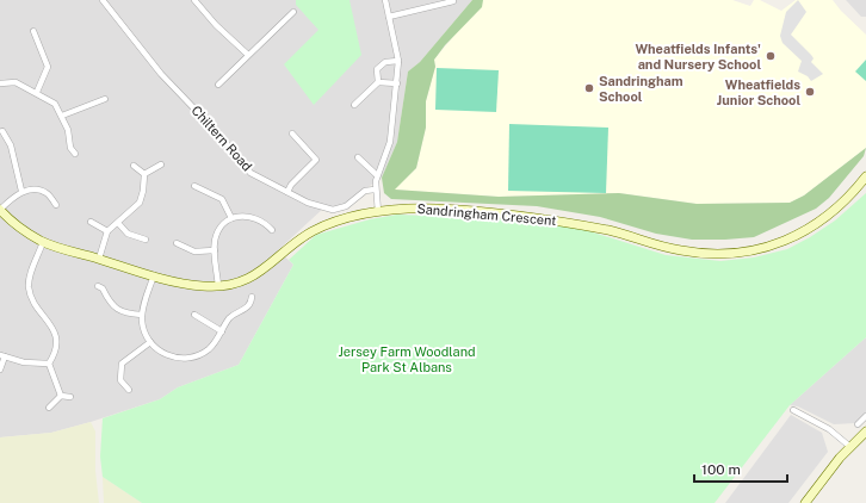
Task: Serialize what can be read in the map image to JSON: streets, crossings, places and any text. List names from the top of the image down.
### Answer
{
  "streets": {
    "street": ["Chiltern Road", "Sandringham Crescent"]
  },
  "parks": ["Jersey Farm Woodland Park St Albans"],
  "places": ["Wheatfields Infants' and Nursery School", "Sandringham School", "Wheatfields Junior School"],
  "scale_bar": "100 m"
}
